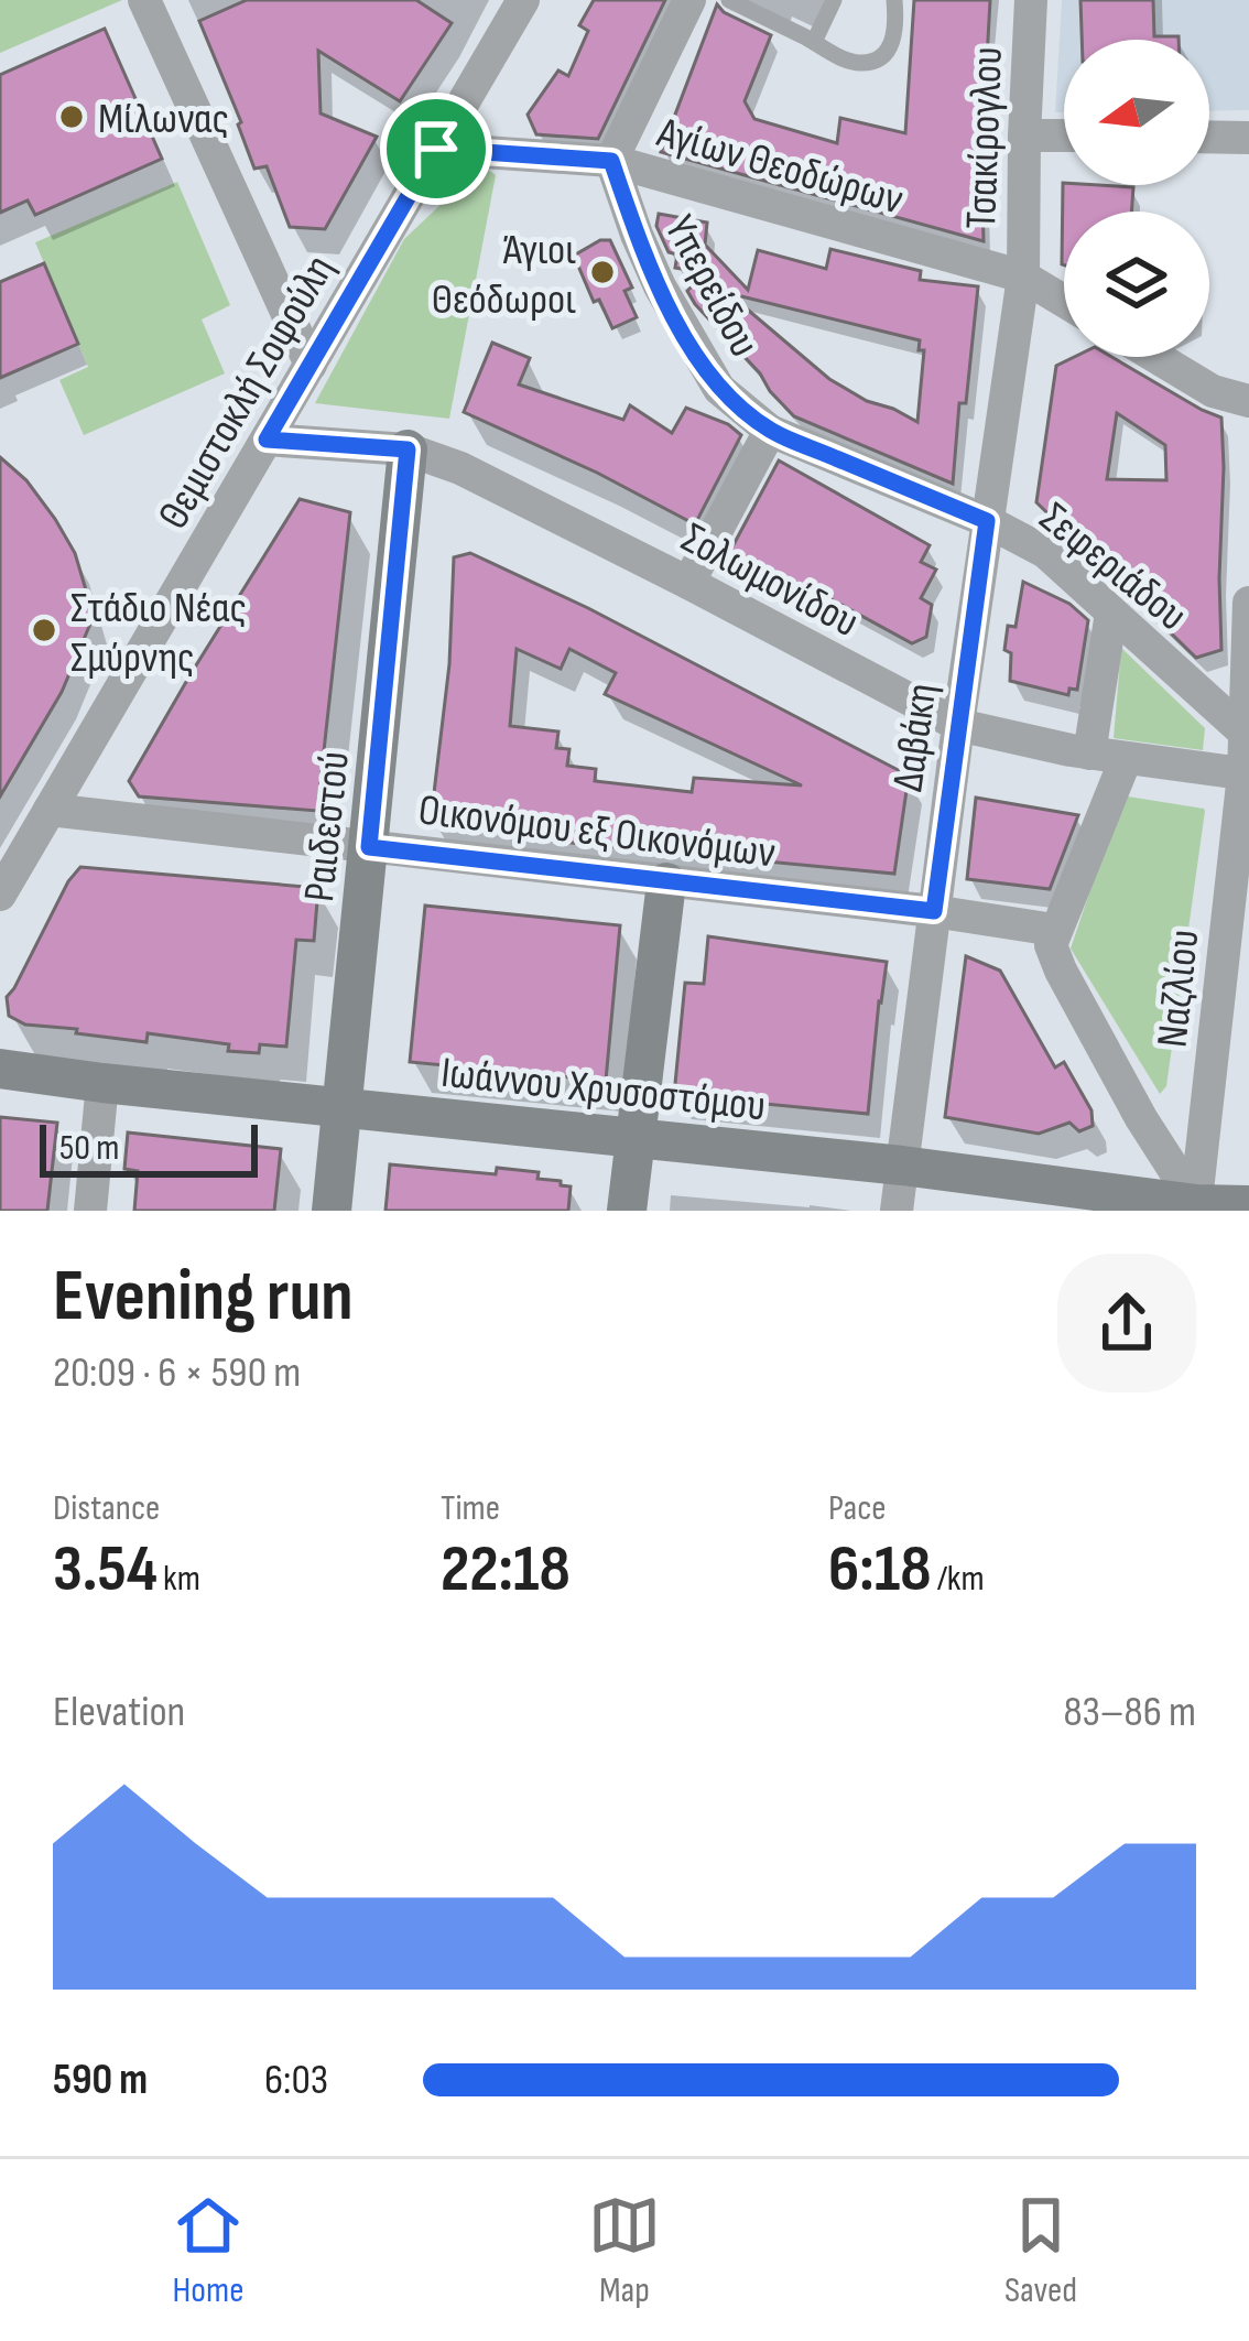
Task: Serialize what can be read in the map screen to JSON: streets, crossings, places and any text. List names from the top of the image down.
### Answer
{
  "streets": {
    "street": [
      "Τσακίρογλου",
      "Αγίων Θεοδώρων",
      "Υπερείδου",
      "Θεμιστοκλή Σοφούλη",
      "Σεφεριάδου",
      "Σολωμονίδου",
      "Δαβάκη",
      "Ραιδεστού",
      "Οικονόμου εξ Οικονόμων",
      "Ναζλίου",
      "Ιωάννου Χρυσοστόμου"
    ]
  },
  "crossings": [
    ["Τσακίρογλου", "Αγίων Θεοδώρων"],
    ["Τσακίρογλου", "Δαβάκη"],
    ["Αγίων Θεοδώρων", "Υπερείδου"],
    ["Αγίων Θεοδώρων", "Θεμιστοκλή Σοφούλη"],
    ["Αγίων Θεοδώρων", "Δαβάκη"],
    ["Υπερείδου", "Σεφεριάδου"],
    ["Υπερείδου", "Δαβάκη"],
    ["Θεμιστοκλή Σοφούλη", "Σολωμονίδου"],
    ["Θεμιστοκλή Σοφούλη", "Οικονόμου εξ Οικονόμων"],
    ["Σεφεριάδου", "Δαβάκη"],
    ["Σεφεριάδου", "Ναζλίου"],
    ["Σολωμονίδου", "Δαβάκη"],
    ["Σολωμονίδου", "Ραιδεστού"],
    ["Σολωμονίδου", "Ναζλίου"],
    ["Δαβάκη", "Οικονόμου εξ Οικονόμων"],
    ["Δαβάκη", "Ιωάννου Χρυσοστόμου"],
    ["Ραιδεστού", "Οικονόμου εξ Οικονόμων"],
    ["Ραιδεστού", "Ιωάννου Χρυσοστόμου"],
    ["Ναζλίου", "Ιωάννου Χρυσοστόμου"]
  ],
  "places": ["Μίλωνας", "Άγιοι Θεόδωροι", "Στάδιο Νέας Σμύρνης"],
  "scale_bar": "50 m",
  "north": "left",
  "page": {
    "scale": "50 m",
    "heading": ["Evening run", "20:09 · 6 × 590 m"],
    "stats": [
      ["Distance", "3.54 km"],
      ["Time", "22:18"],
      ["Pace", "6:18 /km"]
    ],
    "chart": ["Elevation", "83–86 m"],
    "list": [
      {
        "name": "590 m",
        "note": "6:03"
      }
    ],
    "tabs": ["Home", "Map", "Saved"]
  }
}
